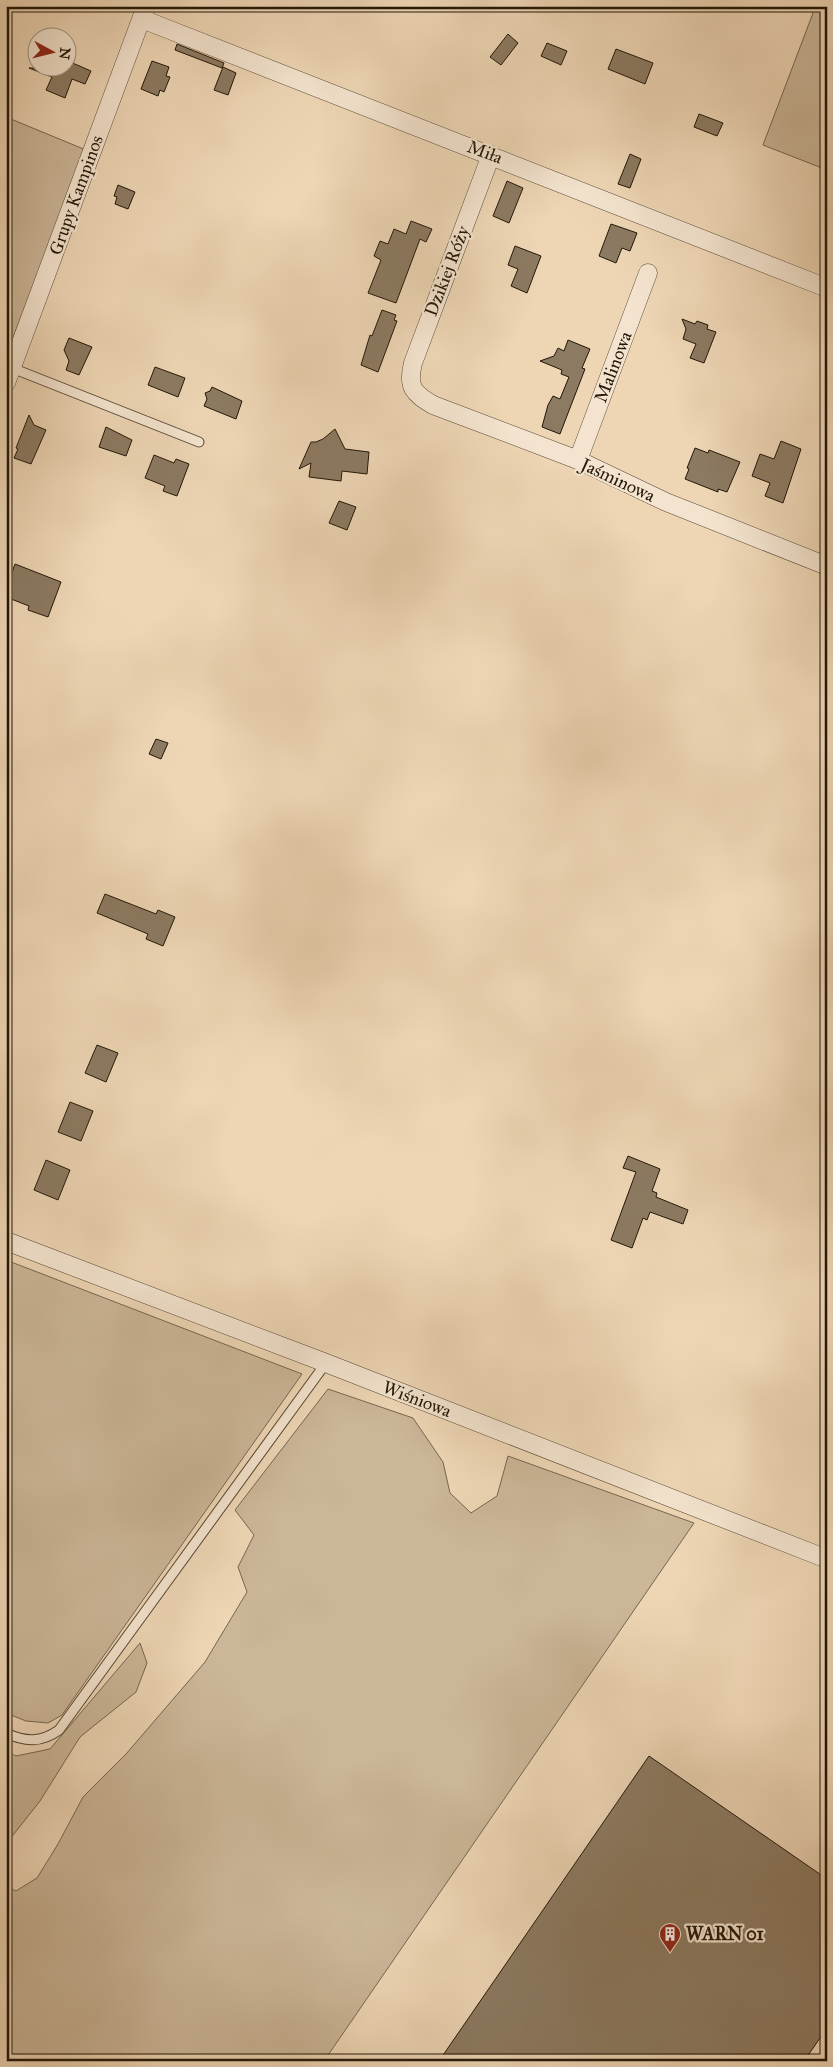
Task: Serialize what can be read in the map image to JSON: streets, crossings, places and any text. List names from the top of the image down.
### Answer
{
  "streets": {
    "street": [
      "Miła",
      "Grupy Kampinos",
      "Dzikiej Róży",
      "Malinowa",
      "Jaśminowa",
      "Wiśniowa"
    ]
  },
  "crossings": [
    ["Miła", "Grupy Kampinos"],
    ["Miła", "Dzikiej Róży"],
    ["Dzikiej Róży", "Jaśminowa"],
    ["Malinowa", "Jaśminowa"]
  ],
  "places": {
    "building": ["WARN 01"]
  },
  "north": "right"
}
